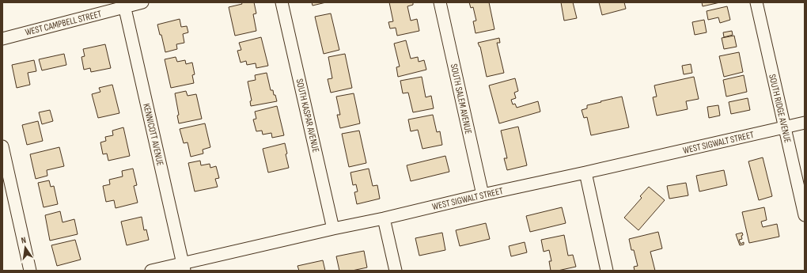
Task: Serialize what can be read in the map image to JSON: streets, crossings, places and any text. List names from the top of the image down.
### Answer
{
  "streets": {
    "street": [
      "WEST CAMPBELL STREET",
      "SOUTH SALEM AVENUE",
      "SOUTH RIDGE AVENUE",
      "SOUTH KASPAR AVENUE",
      "KENNICOTT AVENUE",
      "WEST SIGWALT STREET"
    ]
  },
  "crossings": [
    ["WEST CAMPBELL STREET", "KENNICOTT AVENUE"],
    ["SOUTH SALEM AVENUE", "WEST SIGWALT STREET"],
    ["SOUTH RIDGE AVENUE", "WEST SIGWALT STREET"],
    ["SOUTH KASPAR AVENUE", "WEST SIGWALT STREET"],
    ["KENNICOTT AVENUE", "WEST SIGWALT STREET"]
  ],
  "north": "top"
}
